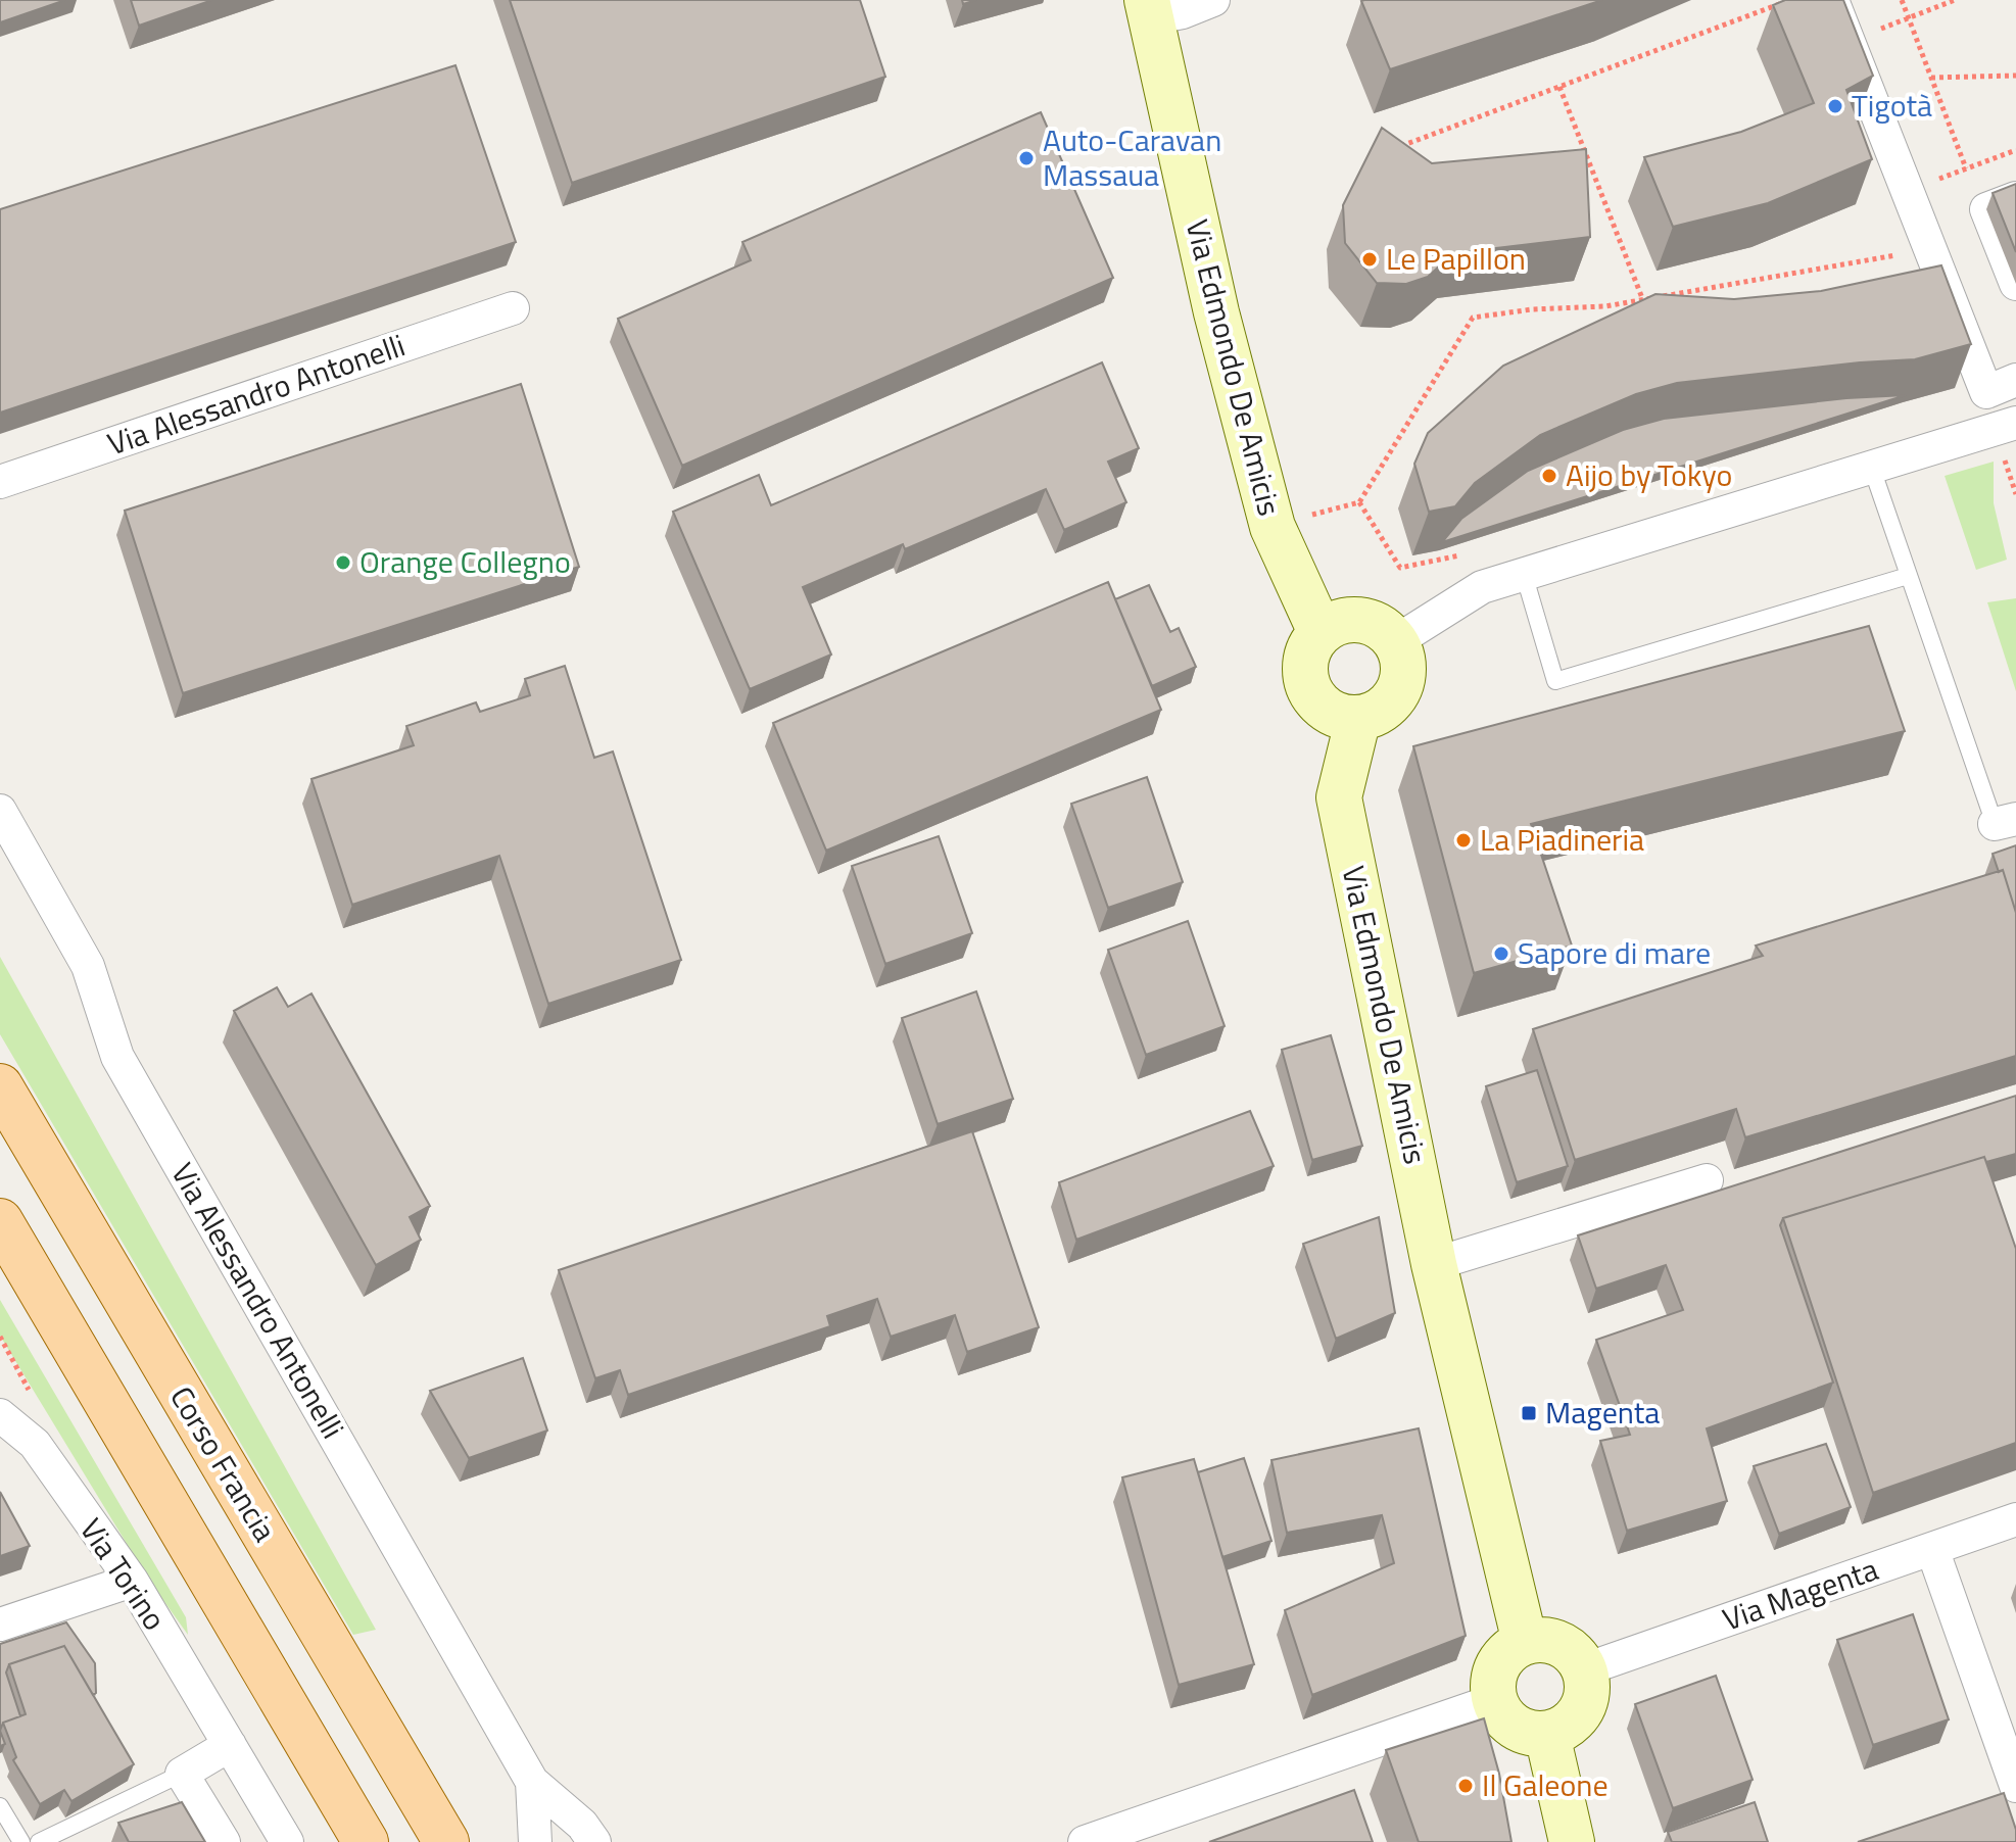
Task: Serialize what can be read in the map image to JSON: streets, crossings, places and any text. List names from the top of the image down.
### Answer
{
  "streets": {
    "main road": ["Corso Francia"],
    "street": [
      "Via Edmondo De Amicis",
      "Via Alessandro Antonelli",
      "Via Torino",
      "Via Magenta"
    ]
  },
  "crossings": [
    ["Via Edmondo De Amicis", "Via Magenta"]
  ],
  "places": {
    "other": [
      "Tigotà",
      "Auto-Caravan Massaua",
      "Le Papillon",
      "Aijo by Tokyo",
      "Orange Collegno",
      "La Piadineria",
      "Sapore di mare",
      "Il Galeone"
    ],
    "transit": ["Magenta"]
  }
}
